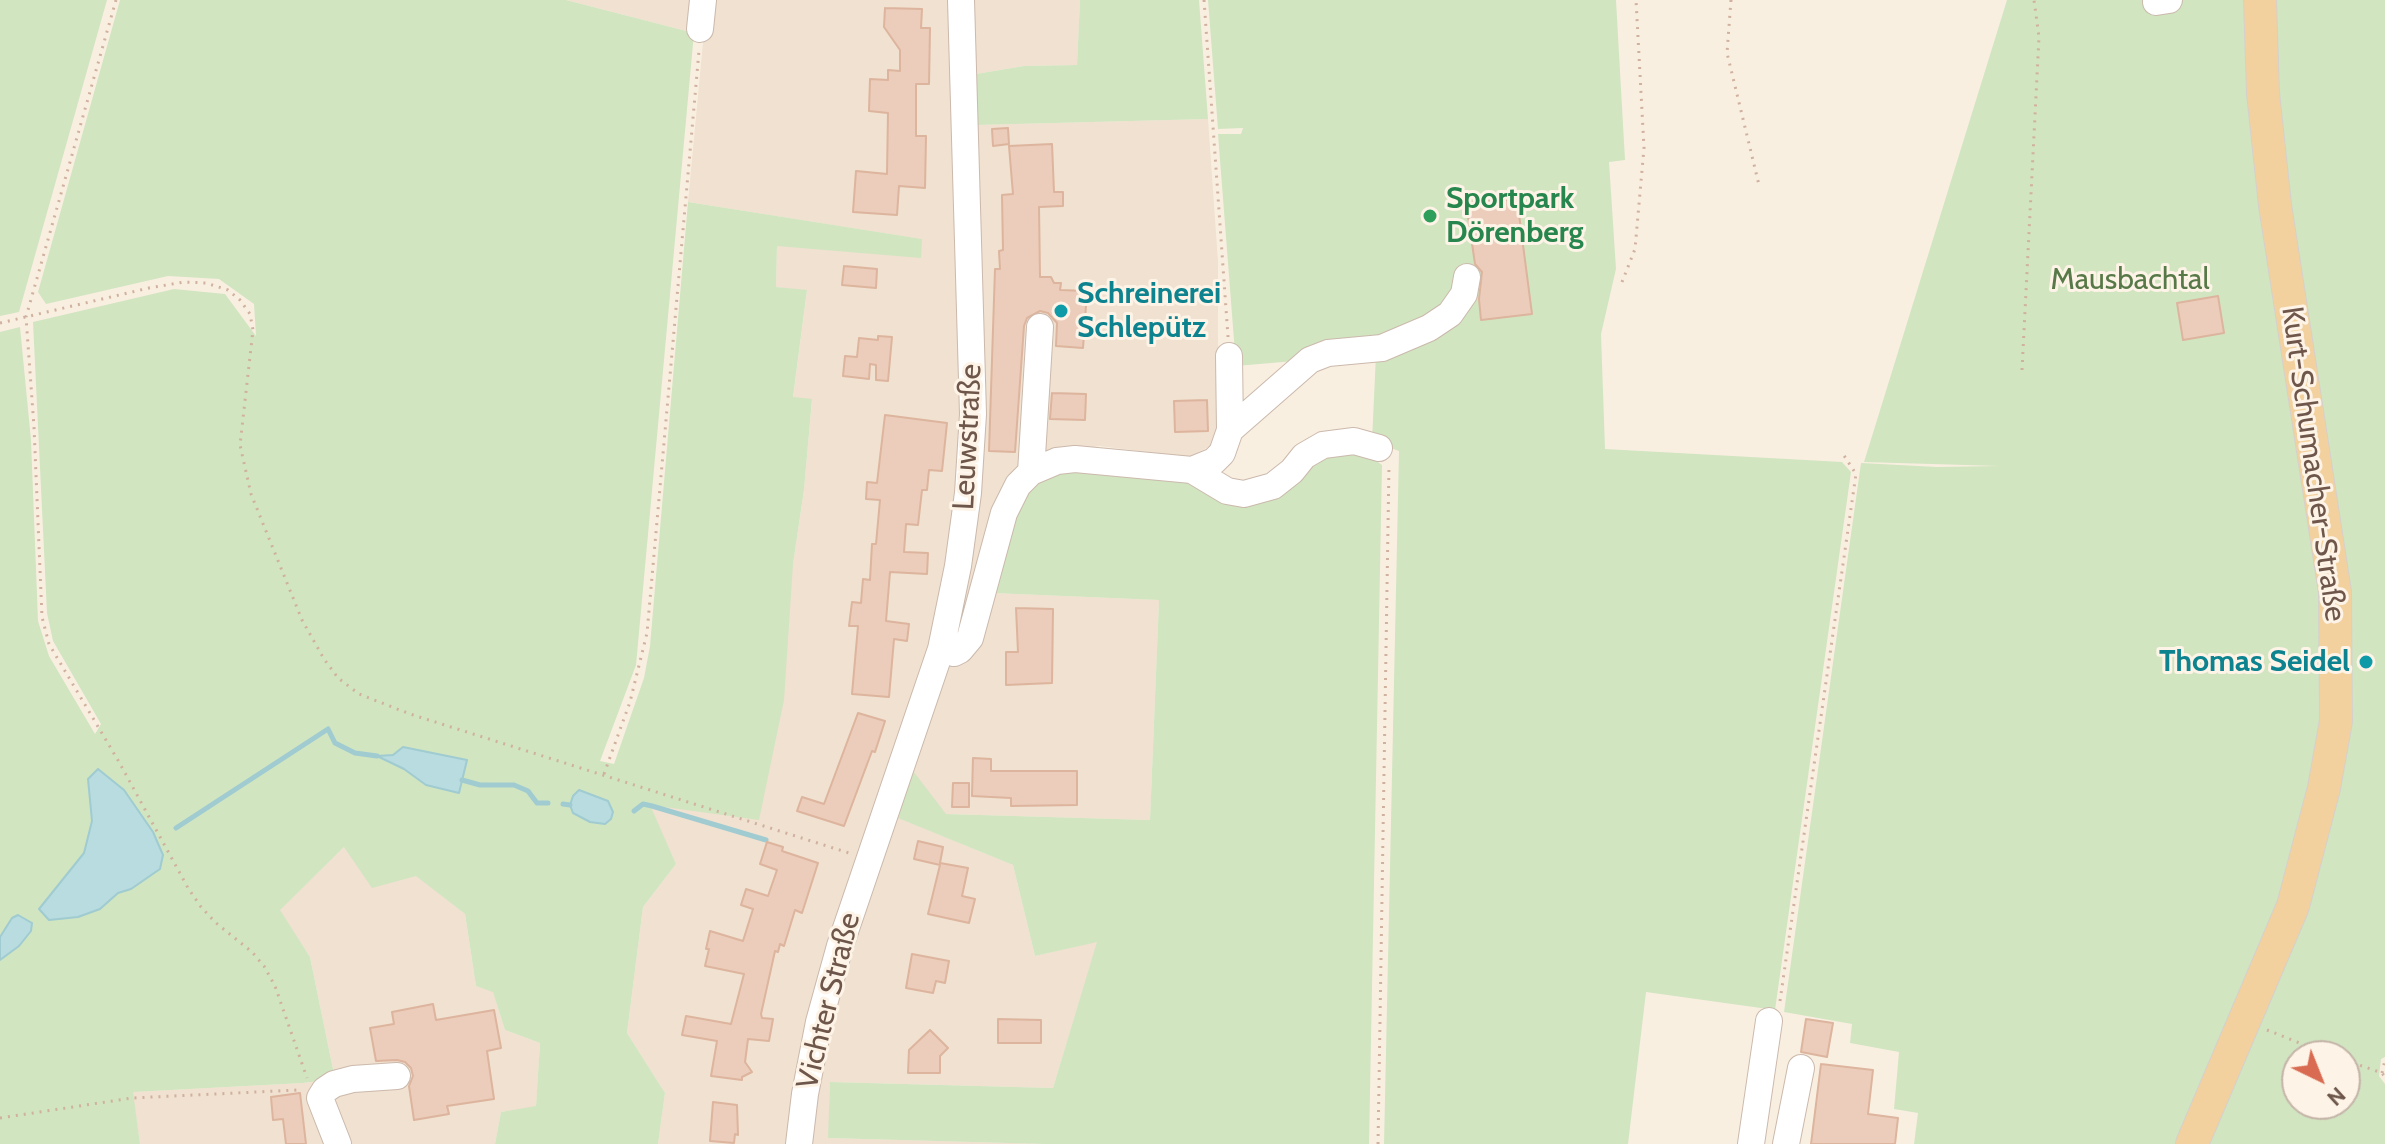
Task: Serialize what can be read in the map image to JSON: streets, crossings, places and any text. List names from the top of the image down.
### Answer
{
  "streets": {
    "main road": ["Kurt-Schumacher-Straße"],
    "street": ["Leuwstraße", "Vichter Straße"]
  },
  "crossings": [
    ["Leuwstraße", "Vichter Straße"]
  ],
  "parks": ["Mausbachtal"],
  "places": ["Sportpark Dörenberg", "Schreinerei Schlepütz", "Thomas Seidel"],
  "north": "bottom right"
}
